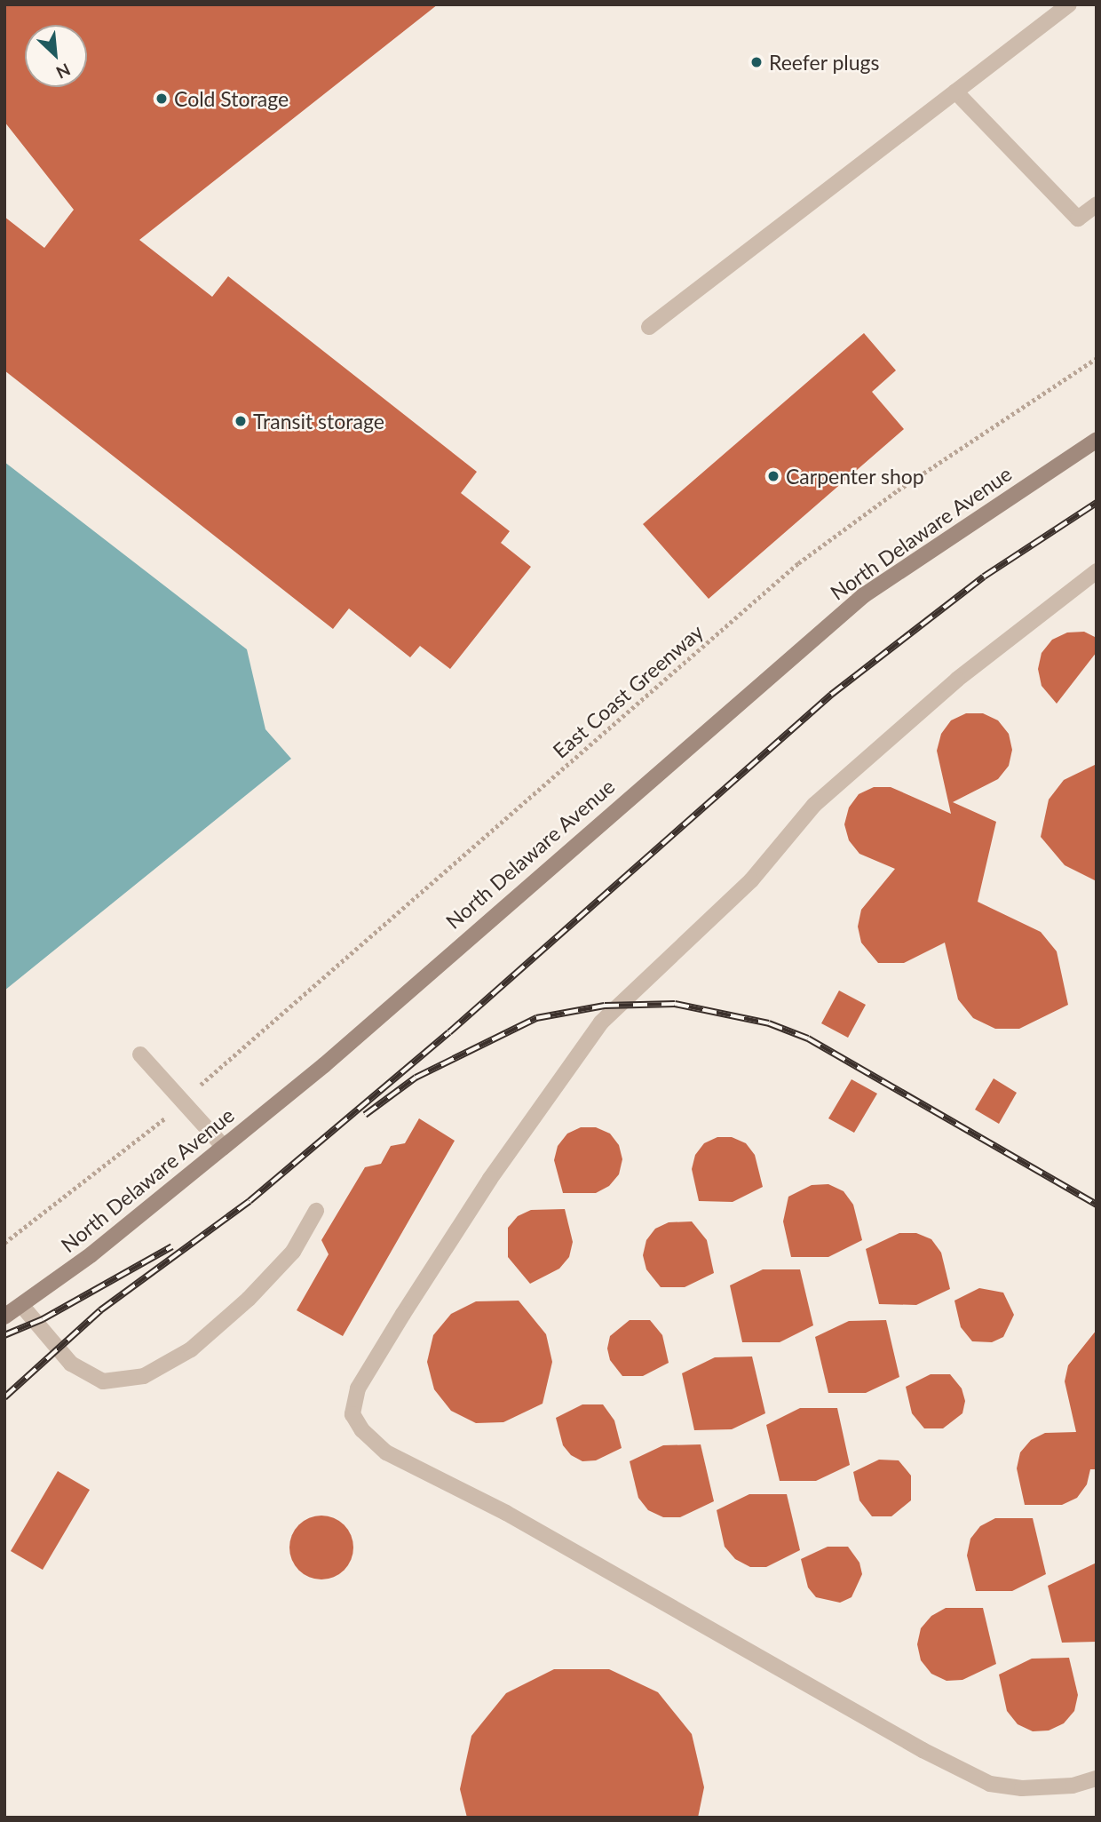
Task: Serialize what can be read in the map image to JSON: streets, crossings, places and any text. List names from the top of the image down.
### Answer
{
  "streets": {
    "street": ["North Delaware Avenue"],
    "path": ["East Coast Greenway"]
  },
  "places": [
    "Reefer plugs",
    "Cold Storage",
    "Transit storage",
    "Carpenter shop"
  ],
  "north": "bottom right"
}
